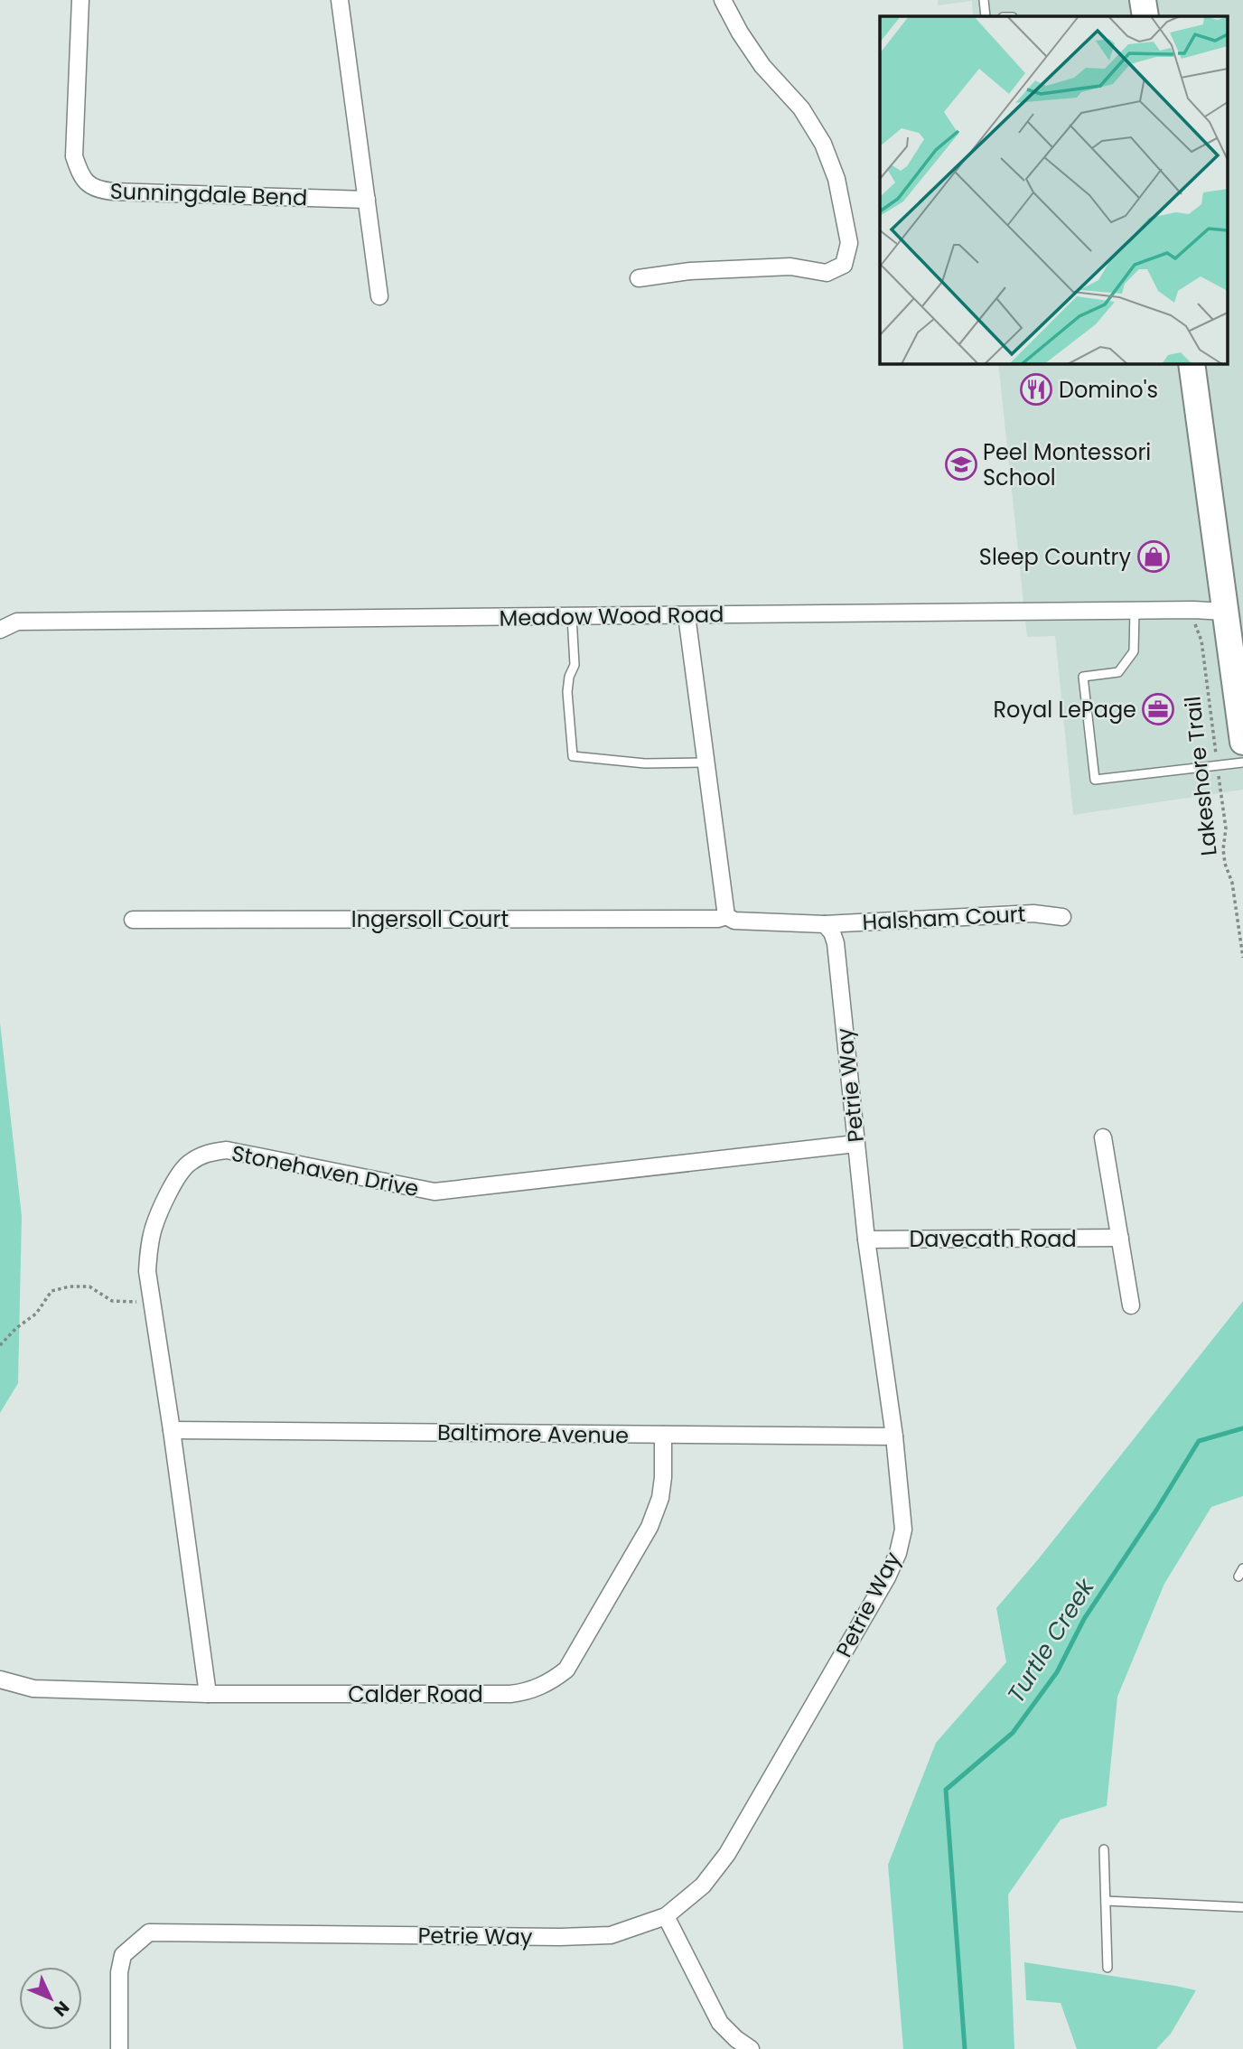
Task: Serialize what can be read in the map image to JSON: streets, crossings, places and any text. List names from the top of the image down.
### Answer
{
  "streets": {
    "street": [
      "Sunningdale Bend",
      "Meadow Wood Road",
      "Halsham Court",
      "Ingersoll Court",
      "Petrie Way",
      "Stonehaven Drive",
      "Davecath Road",
      "Baltimore Avenue",
      "Calder Road"
    ],
    "path": ["Lakeshore Trail"]
  },
  "crossings": [
    ["Halsham Court", "Petrie Way"],
    ["Petrie Way", "Stonehaven Drive"],
    ["Petrie Way", "Davecath Road"],
    ["Petrie Way", "Baltimore Avenue"],
    ["Stonehaven Drive", "Baltimore Avenue"],
    ["Stonehaven Drive", "Calder Road"],
    ["Baltimore Avenue", "Calder Road"]
  ],
  "water": ["Turtle Creek"],
  "places": {
    "restaurant": ["Domino's"],
    "school or university": ["Peel Montessori School"],
    "shop": ["Sleep Country"],
    "office": ["Royal LePage"]
  },
  "north": "bottom right"
}
